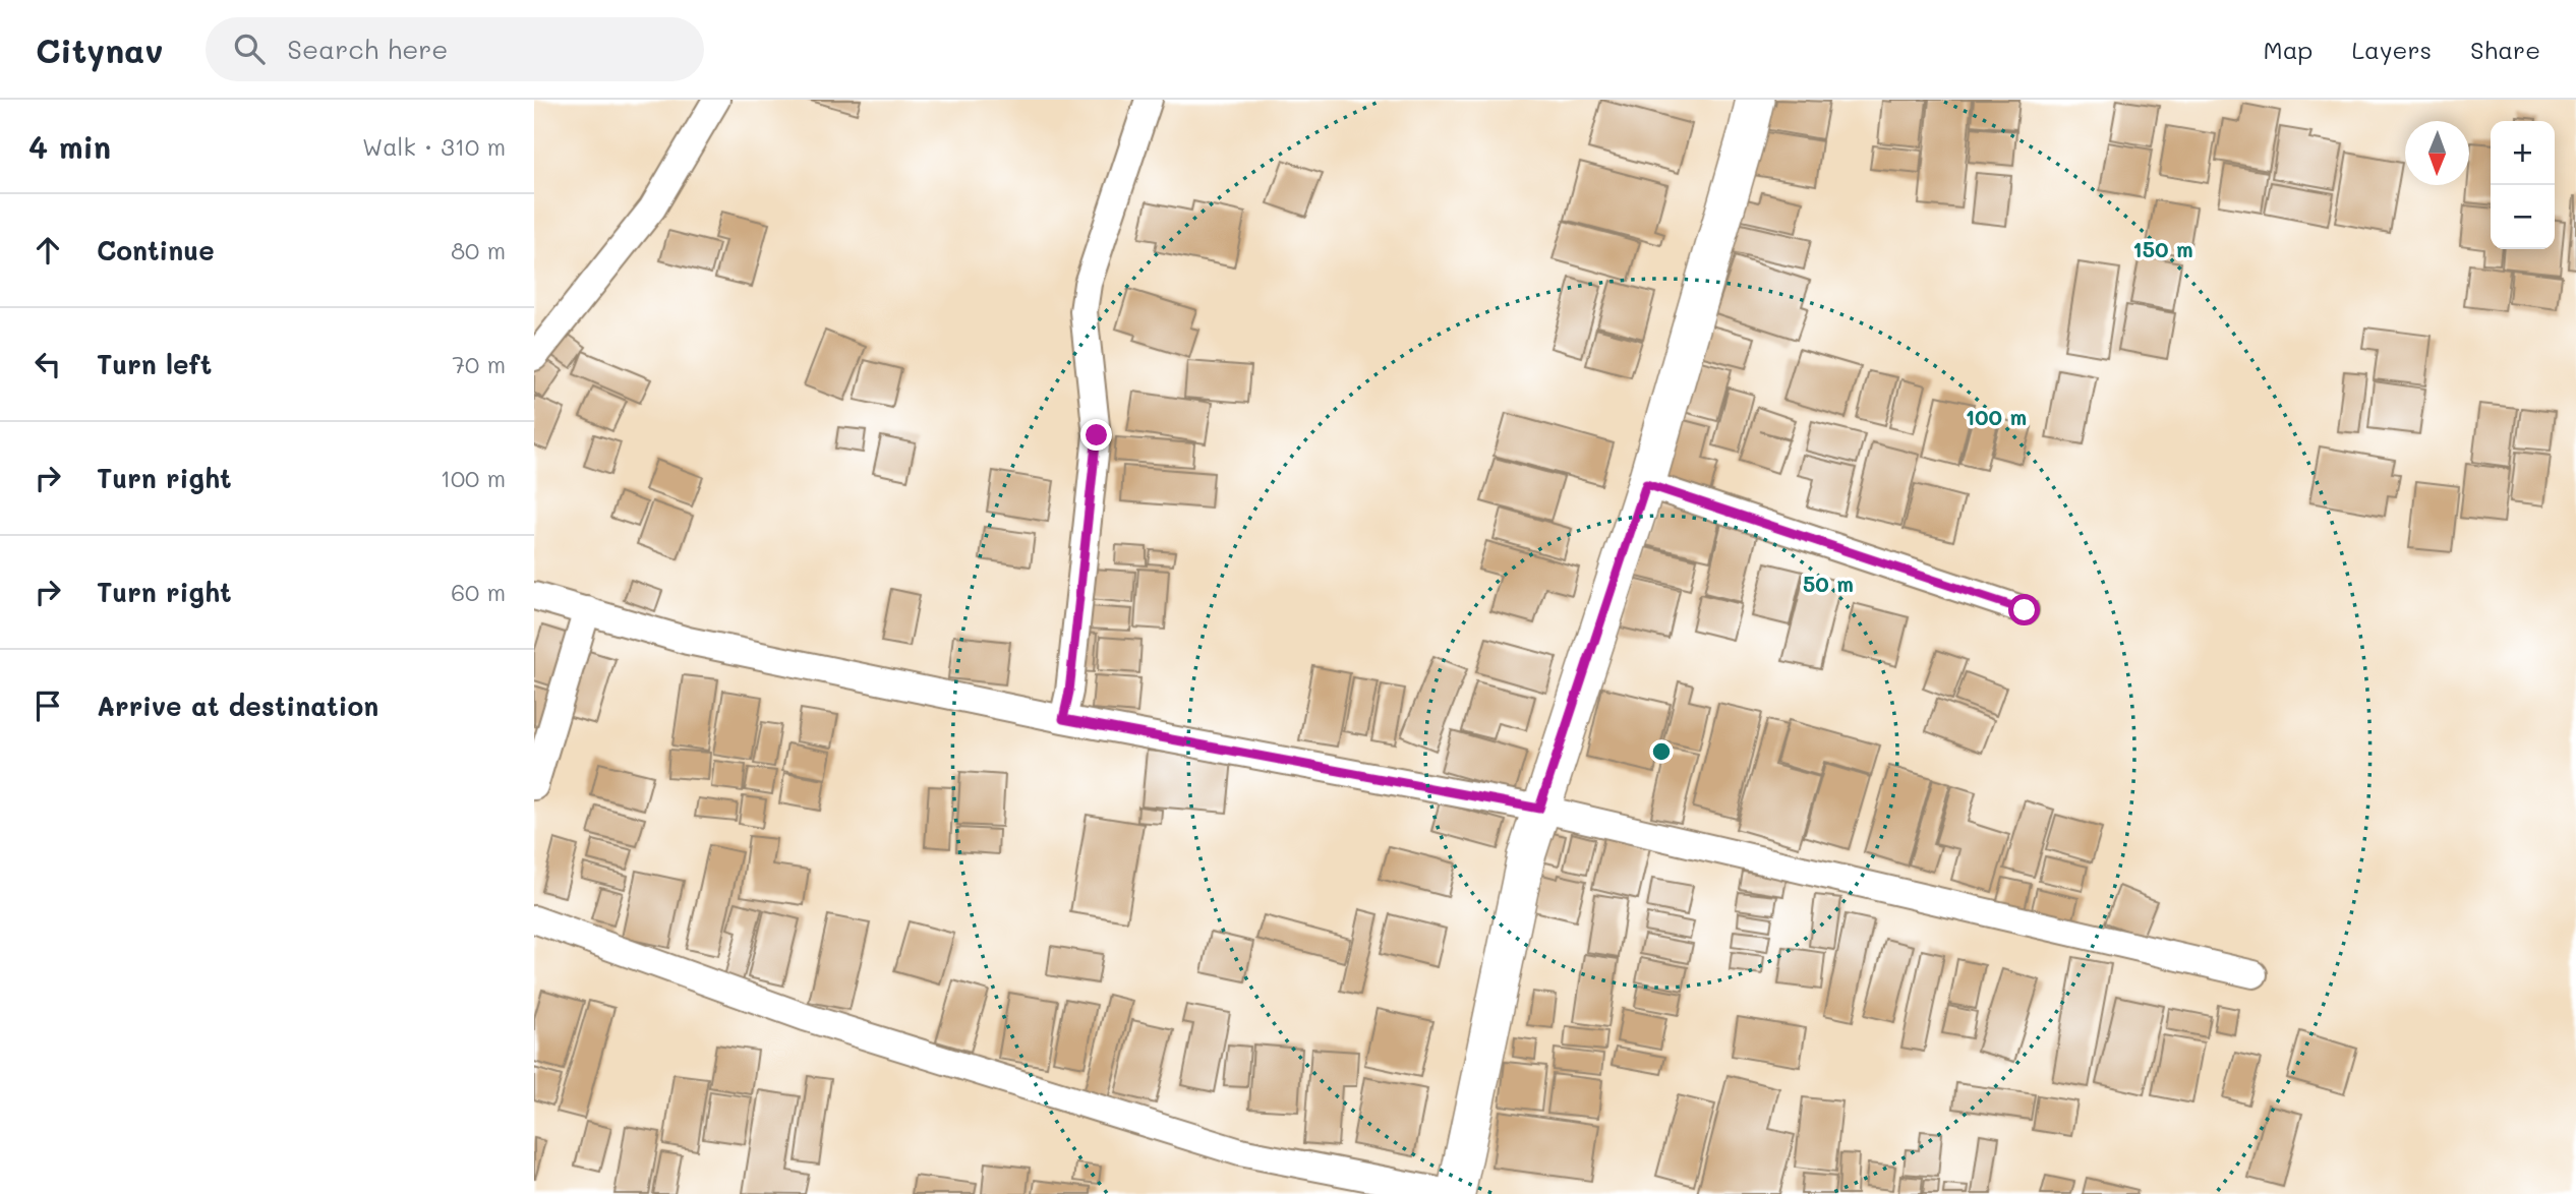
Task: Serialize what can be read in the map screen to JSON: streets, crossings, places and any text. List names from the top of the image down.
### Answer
{
  "north": "bottom",
  "page": {
    "header": "Citynav",
    "search": "Search here",
    "nav": ["Map", "Layers", "Share"],
    "heading": ["4 min", "Walk · 310 m"],
    "map_buttons": ["+", "−"],
    "list": [
      ["Continue", "80 m"],
      ["Turn left", "70 m"],
      ["Turn right", "100 m"],
      ["Turn right", "60 m"],
      "Arrive at destination"
    ]
  },
  "rings": ["150 m", "100 m", "50 m"]
}
